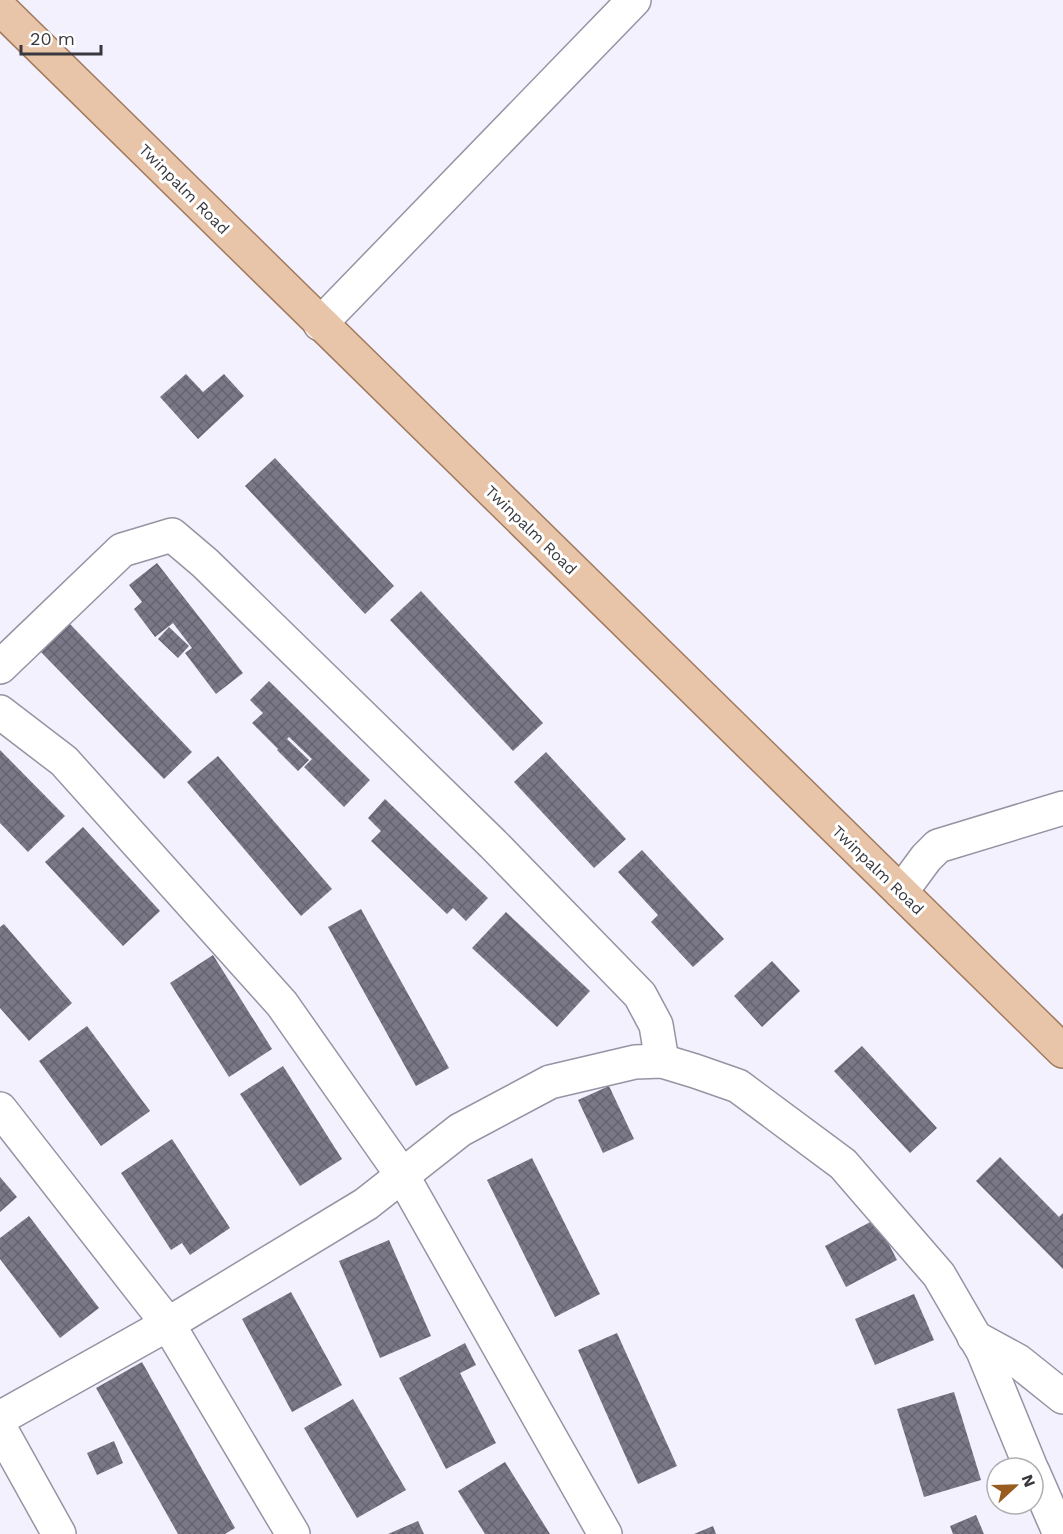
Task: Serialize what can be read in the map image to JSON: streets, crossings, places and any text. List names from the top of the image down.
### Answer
{
  "streets": {
    "main road": ["Twinpalm Road"]
  },
  "scale_bar": "20 m",
  "north": "right"
}
